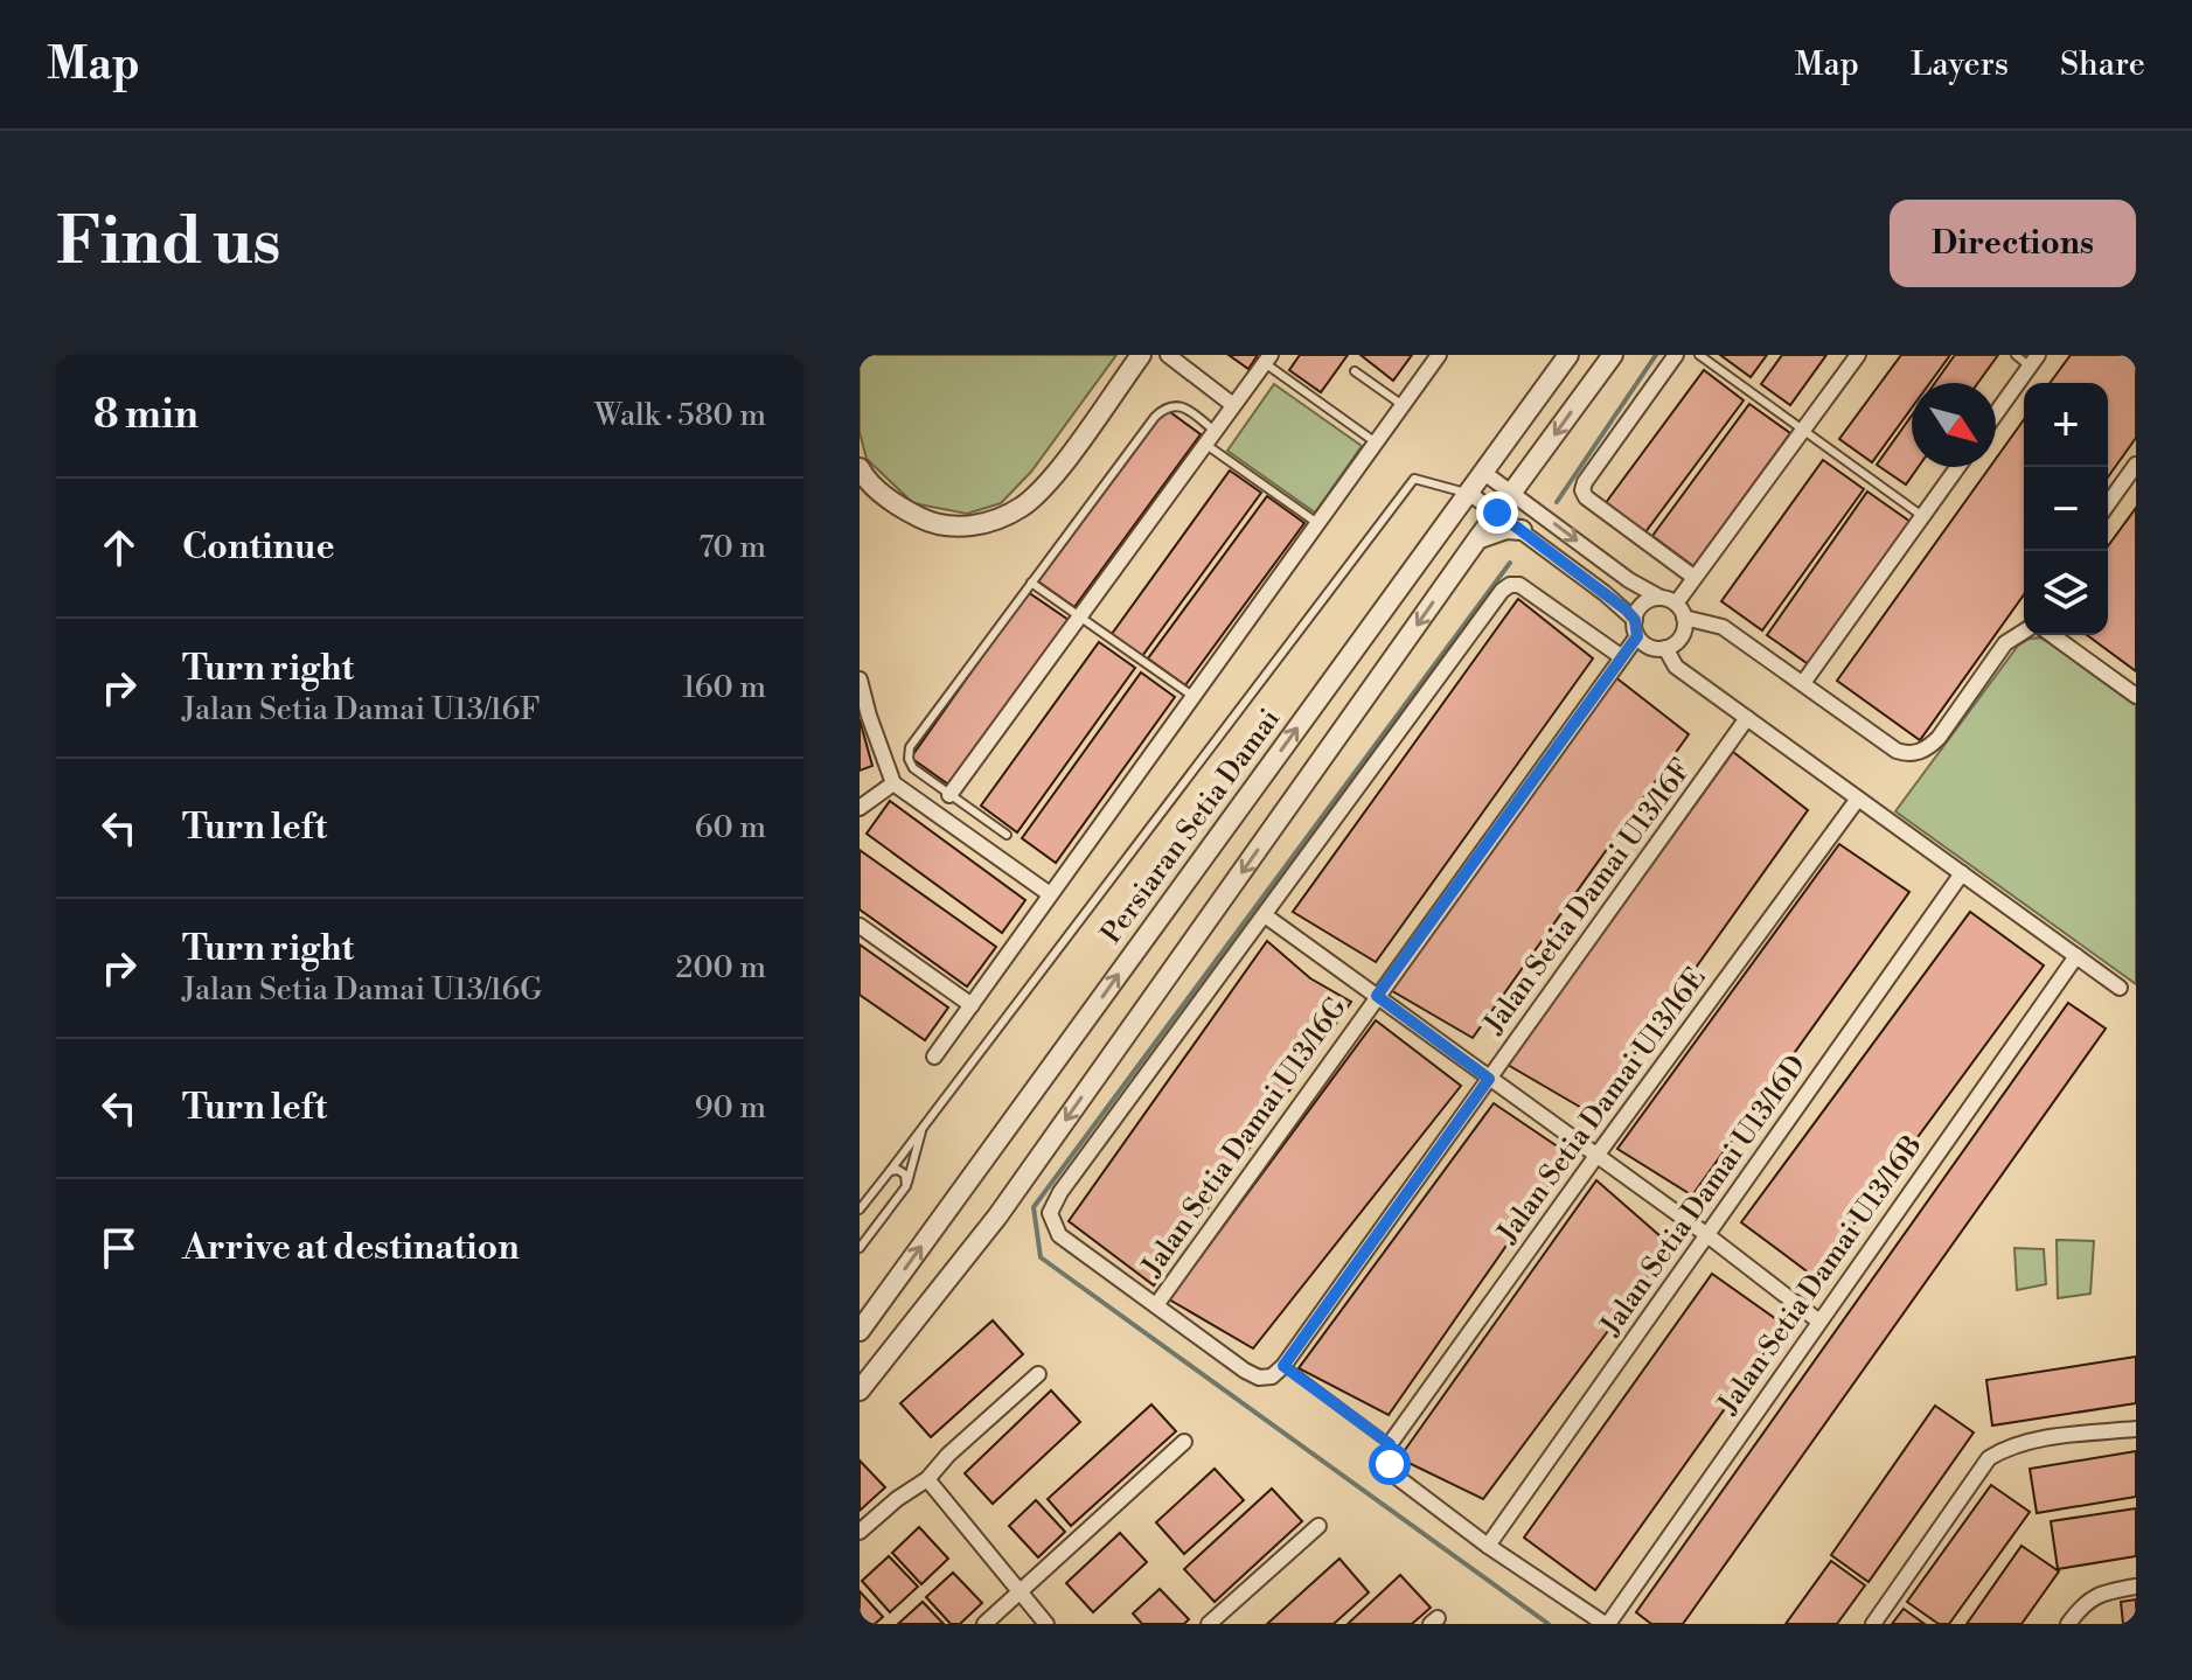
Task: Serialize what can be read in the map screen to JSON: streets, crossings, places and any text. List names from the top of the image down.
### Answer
{
  "streets": {
    "street": [
      "Persiaran Setia Damai",
      "Jalan Setia Damai U13/16F",
      "Jalan Setia Damai U13/16E",
      "Jalan Setia Damai U13/16G",
      "Jalan Setia Damai U13/16D",
      "Jalan Setia Damai U13/16B"
    ]
  },
  "crossings": [
    ["Jalan Setia Damai U13/16F", "Jalan Setia Damai U13/16G"]
  ],
  "north": "bottom right",
  "page": {
    "header": "Map",
    "nav": ["Map", "Layers", "Share"],
    "buttons": "Directions",
    "title": "Find us",
    "heading": ["8 min", "Walk · 580 m"],
    "map_buttons": ["+", "−"],
    "list": [
      ["Continue", "70 m"],
      ["Turn right", "Jalan Setia Damai U13/16F", "160 m"],
      ["Turn left", "60 m"],
      ["Turn right", "Jalan Setia Damai U13/16G", "200 m"],
      ["Turn left", "90 m"],
      "Arrive at destination"
    ]
  }
}
